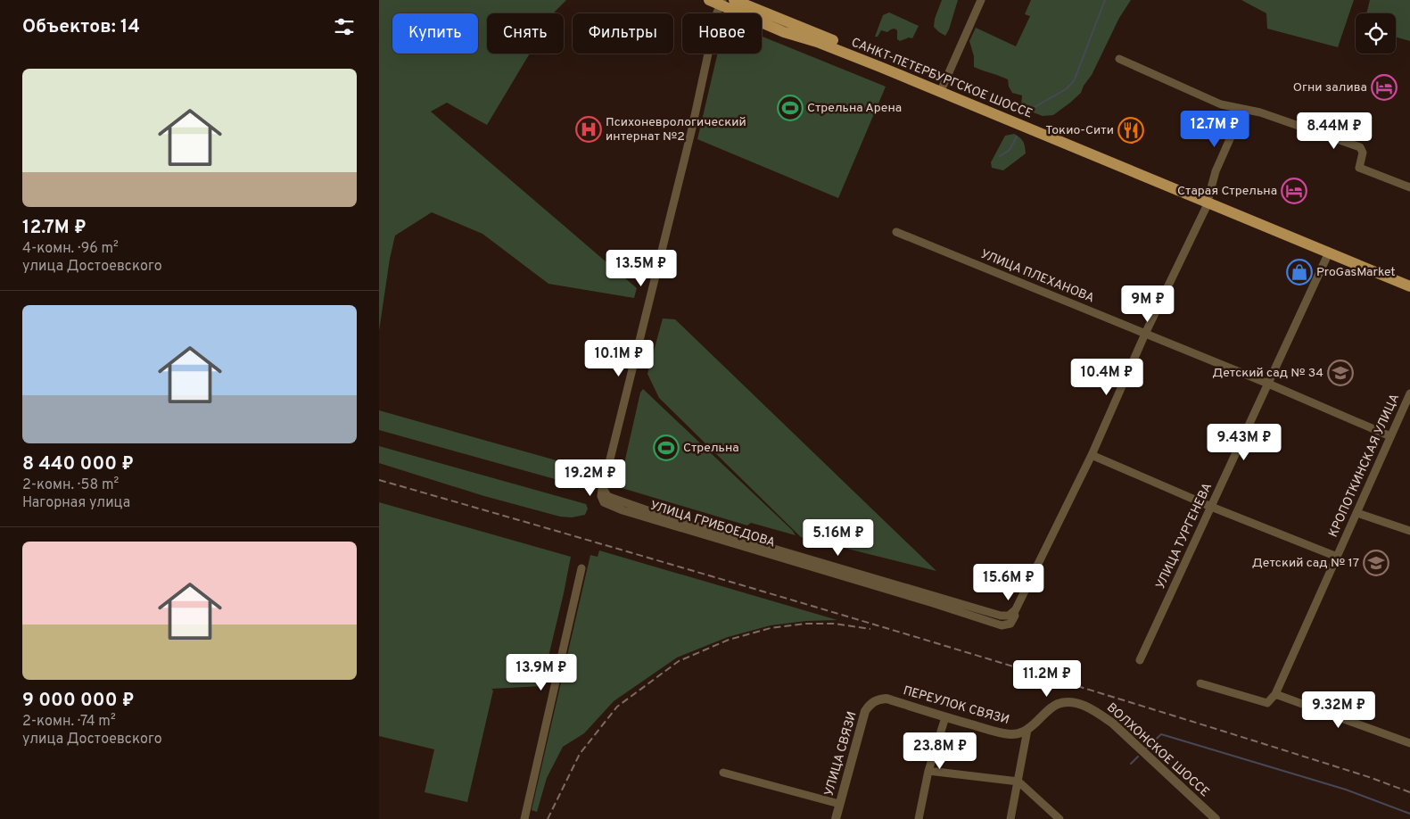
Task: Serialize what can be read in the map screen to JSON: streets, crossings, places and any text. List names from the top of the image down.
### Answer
{
  "streets": {
    "main road": ["САНКТ-ПЕТЕРБУРГСКОЕ ШОССЕ"],
    "street": [
      "УЛИЦА ПЛЕХАНОВА",
      "КРОПОТКИНСКАЯ УЛИЦА",
      "УЛИЦА ГРИБОЕДОВА",
      "УЛИЦА ТУРГЕНЕВА",
      "ПЕРЕУЛОК СВЯЗИ",
      "ВОЛХОНСКОЕ ШОССЕ",
      "УЛИЦА СВЯЗИ"
    ]
  },
  "crossings": [
    ["САНКТ-ПЕТЕРБУРГСКОЕ ШОССЕ", "УЛИЦА ГРИБОЕДОВА"],
    ["САНКТ-ПЕТЕРБУРГСКОЕ ШОССЕ", "УЛИЦА ТУРГЕНЕВА"],
    ["УЛИЦА ПЛЕХАНОВА", "КРОПОТКИНСКАЯ УЛИЦА"],
    ["УЛИЦА ПЛЕХАНОВА", "УЛИЦА ТУРГЕНЕВА"],
    ["ПЕРЕУЛОК СВЯЗИ", "ВОЛХОНСКОЕ ШОССЕ"],
    ["ПЕРЕУЛОК СВЯЗИ", "УЛИЦА СВЯЗИ"]
  ],
  "places": {
    "hotel": ["Огни залива", "Старая Стрельна"],
    "sports": ["Стрельна Арена", "Стрельна"],
    "hospital": ["Психоневрологический интернат №2"],
    "restaurant": ["Токио-Сити"],
    "shop": ["ProGasMarket"],
    "school or university": ["Детский сад № 34", "Детский сад № 17"]
  },
  "page": {
    "heading": "Объектов: 14",
    "chip": [
      "Купить",
      "Снять",
      "Фильтры",
      "Новое"
    ],
    "list": [
      {
        "name": "12.7M ₽",
        "note": "4-комн. · 96 m² · улица Достоевского"
      },
      {
        "name": "8 440 000 ₽",
        "note": "2-комн. · 58 m² · Нагорная улица"
      },
      {
        "name": "9 000 000 ₽",
        "note": "2-комн. · 74 m² · улица Достоевского"
      }
    ],
    "price": [
      "12.7M ₽",
      "8.44M ₽",
      "13.5M ₽",
      "9M ₽",
      "10.1M ₽",
      "10.4M ₽",
      "9.43M ₽",
      "19.2M ₽",
      "5.16M ₽",
      "15.6M ₽",
      "13.9M ₽",
      "11.2M ₽",
      "9.32M ₽",
      "23.8M ₽"
    ]
  }
}
